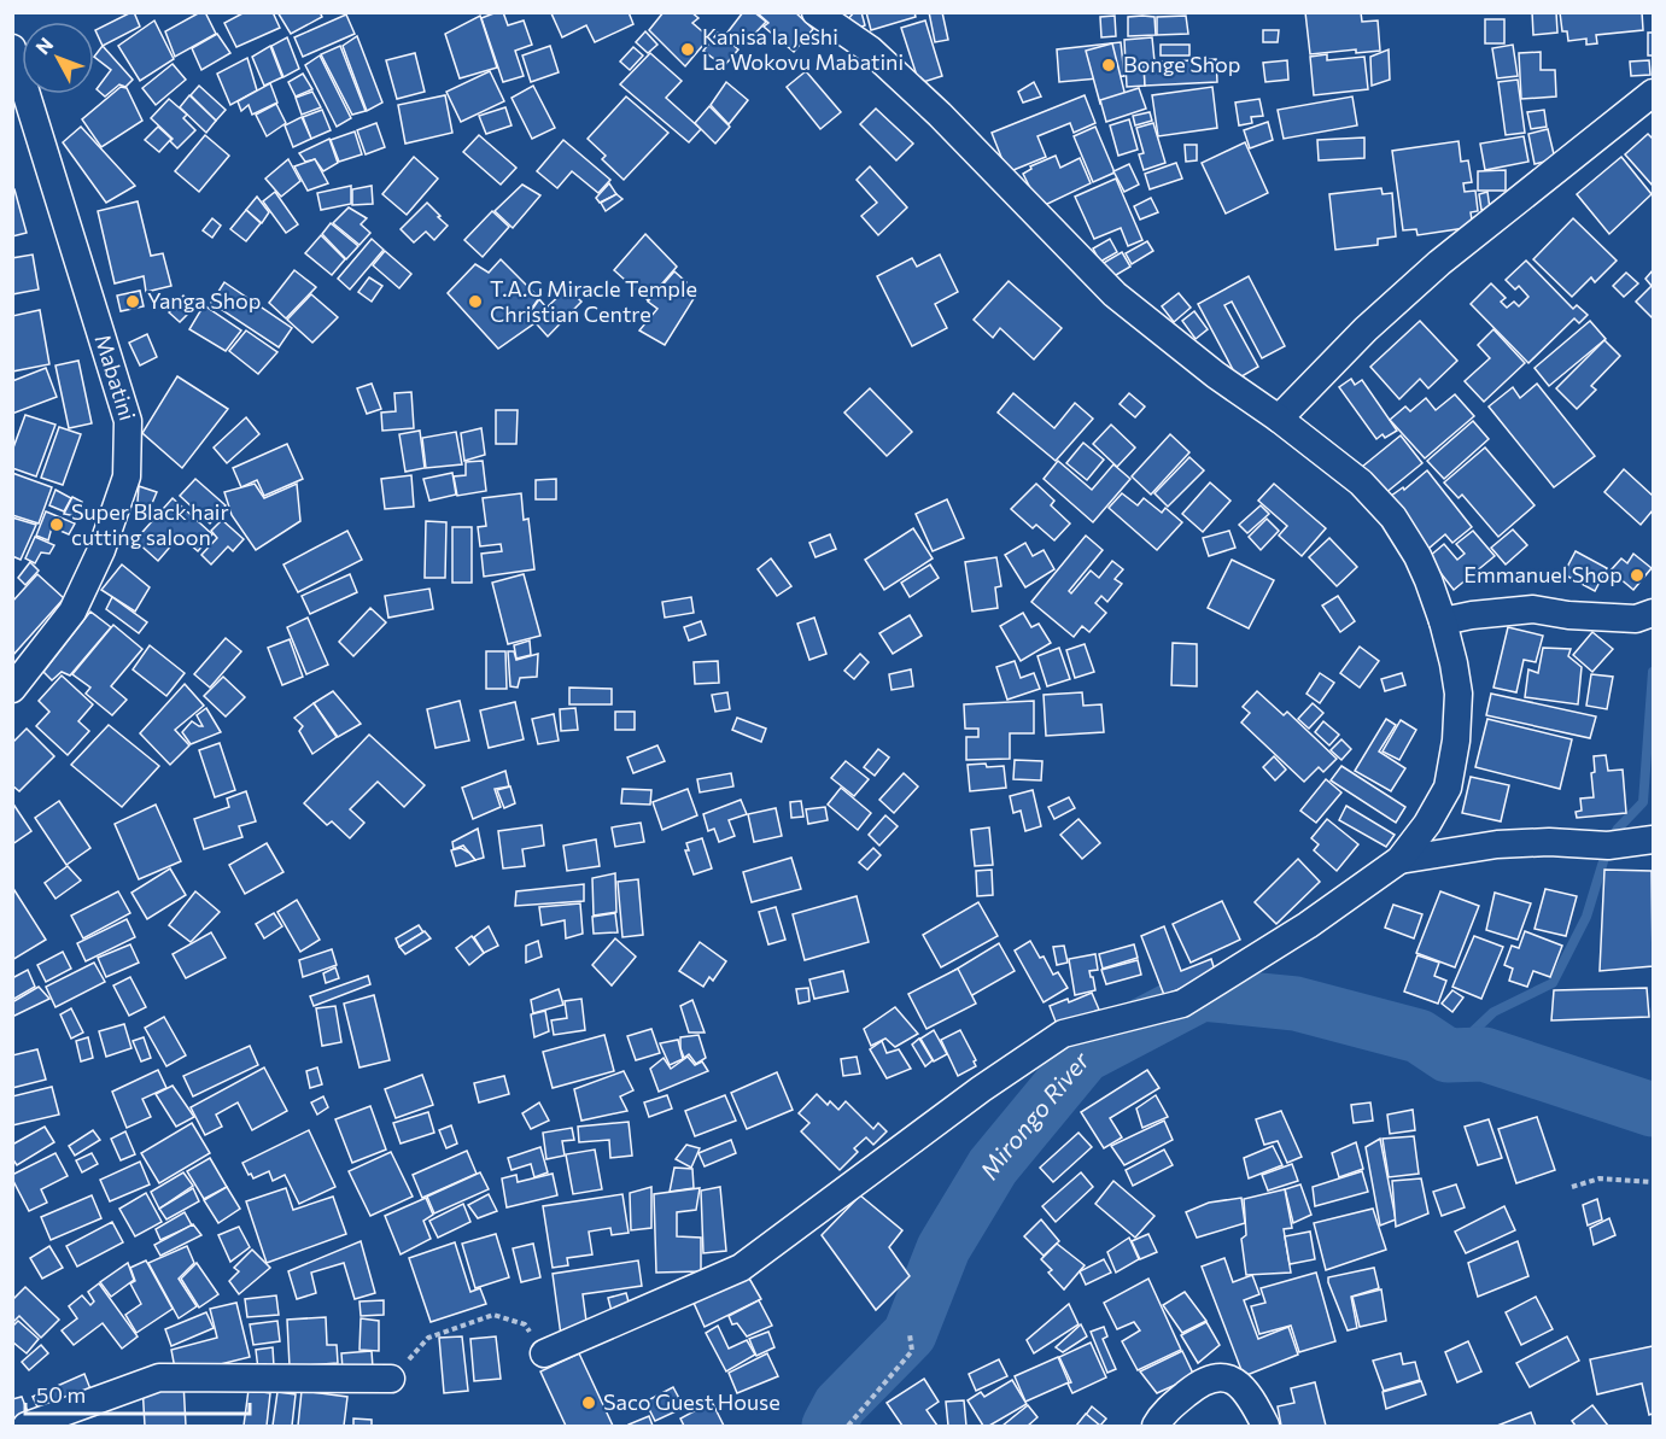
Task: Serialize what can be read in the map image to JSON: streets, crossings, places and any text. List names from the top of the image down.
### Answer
{
  "streets": {
    "street": ["Mabatini"]
  },
  "water": ["Mirongo River"],
  "places": [
    "Kanisa la Jeshi La Wokovu Mabatini",
    "Bonge Shop",
    "Yanga Shop",
    "T.A.G Miracle Temple Christian Centre",
    "Super Black hair cutting saloon",
    "Emmanuel Shop",
    "Saco Guest House"
  ],
  "scale_bar": "50 m",
  "north": "top left"
}
